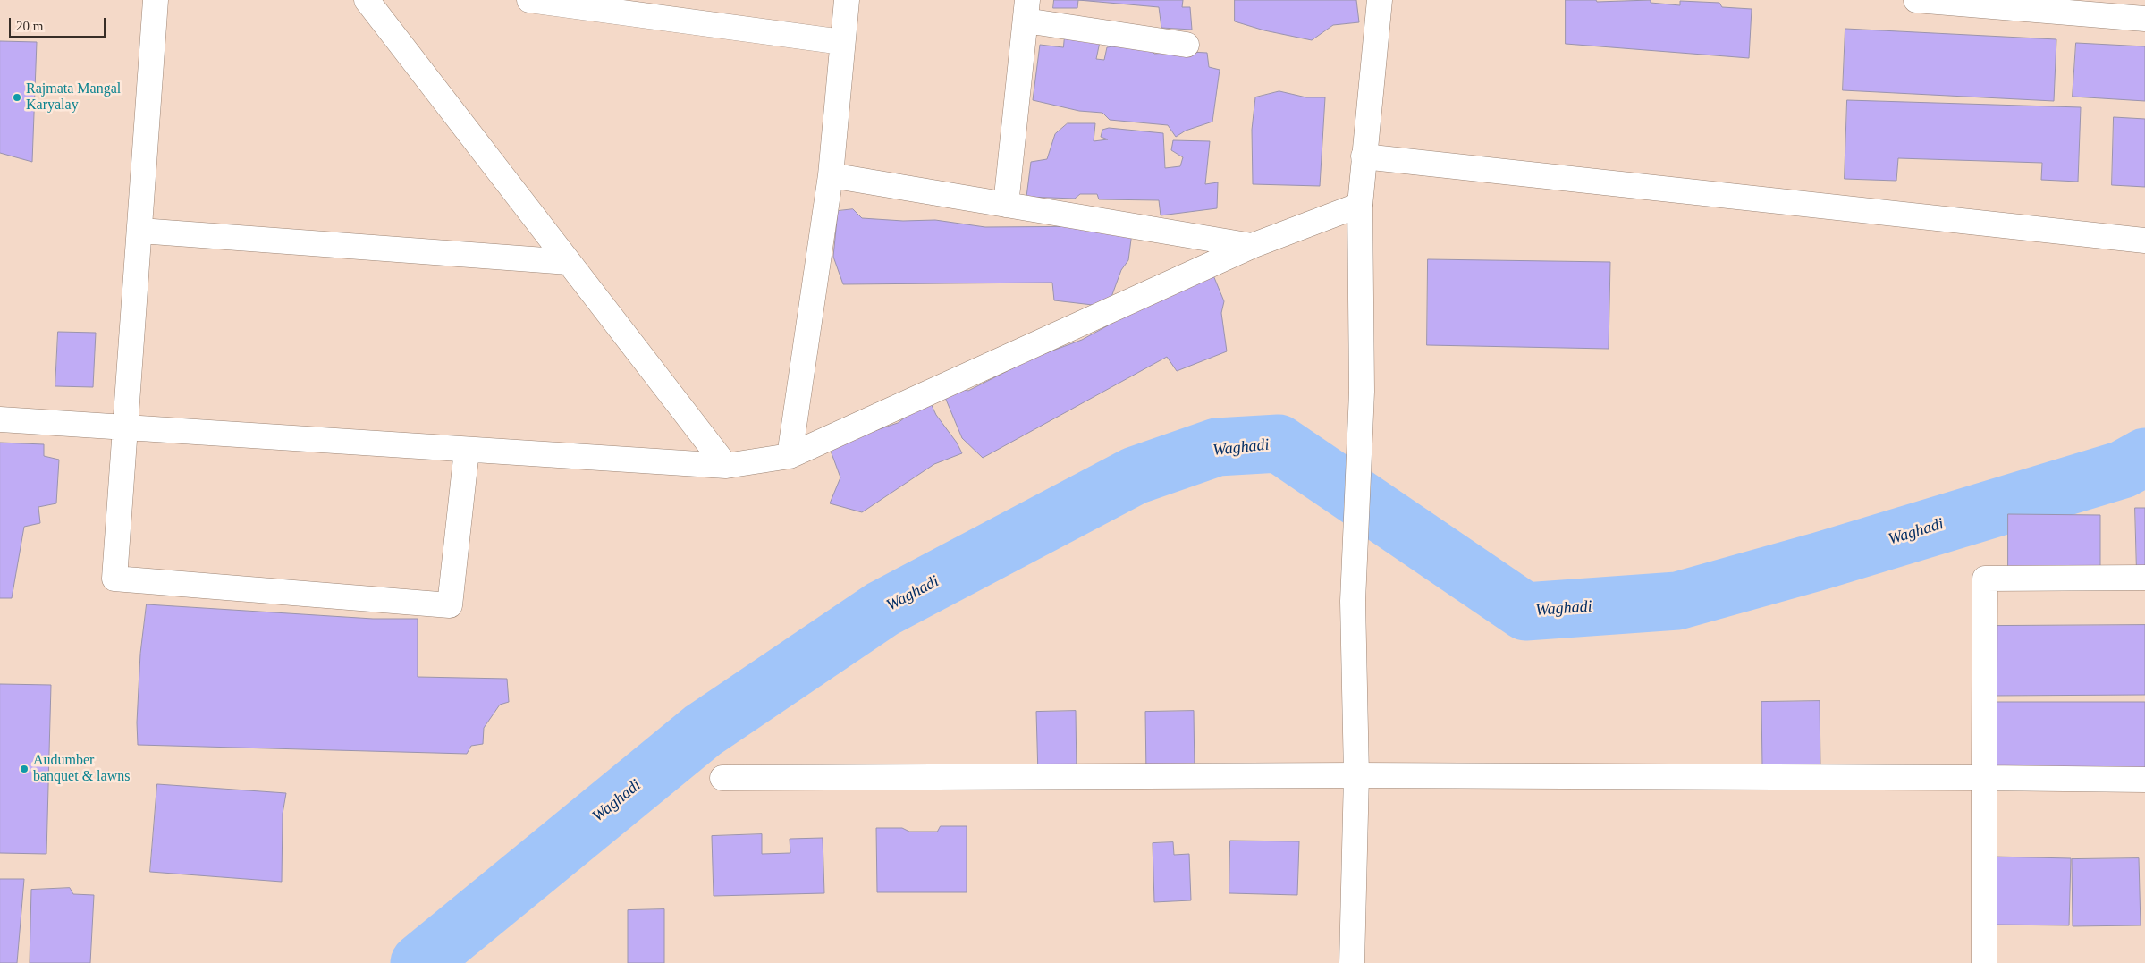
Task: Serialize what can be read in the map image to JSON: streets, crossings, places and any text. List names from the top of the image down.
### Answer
{
  "water": ["Waghadi"],
  "places": ["Rajmata Mangal Karyalay", "Audumber banquet & lawns"],
  "scale_bar": "20 m"
}
